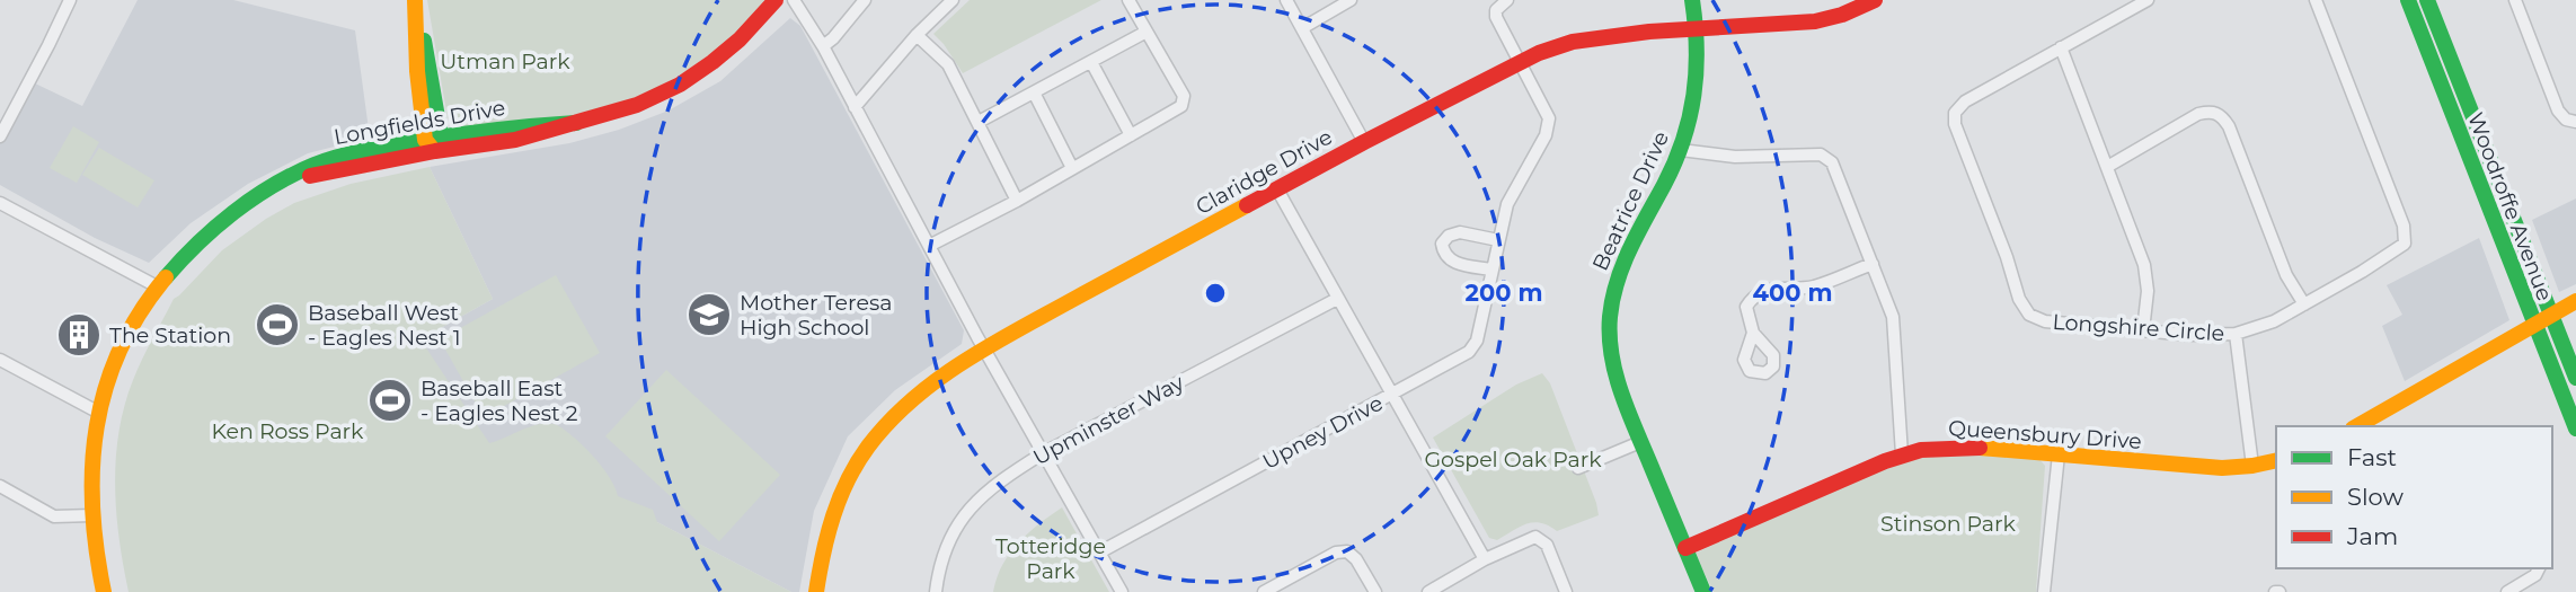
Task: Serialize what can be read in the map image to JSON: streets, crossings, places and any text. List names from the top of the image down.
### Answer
{
  "streets": {
    "street": [
      "Longfields Drive",
      "Claridge Drive",
      "Beatrice Drive",
      "Woodroffe Avenue",
      "Longshire Circle",
      "Upminster Way",
      "Upney Drive",
      "Queensbury Drive"
    ]
  },
  "crossings": [
    ["Claridge Drive", "Beatrice Drive"],
    ["Claridge Drive", "Upney Drive"],
    ["Beatrice Drive", "Queensbury Drive"]
  ],
  "parks": [
    "Utman Park",
    "Ken Ross Park",
    "Gospel Oak Park",
    "Stinson Park",
    "Totteridge Park"
  ],
  "places": {
    "school or university": ["Mother Teresa High School"],
    "sports": ["Baseball West - Eagles Nest 1", "Baseball East - Eagles Nest 2"],
    "building": ["The Station"]
  },
  "legend": ["Fast", "Slow", "Jam"],
  "rings": ["200 m", "400 m"]
}
